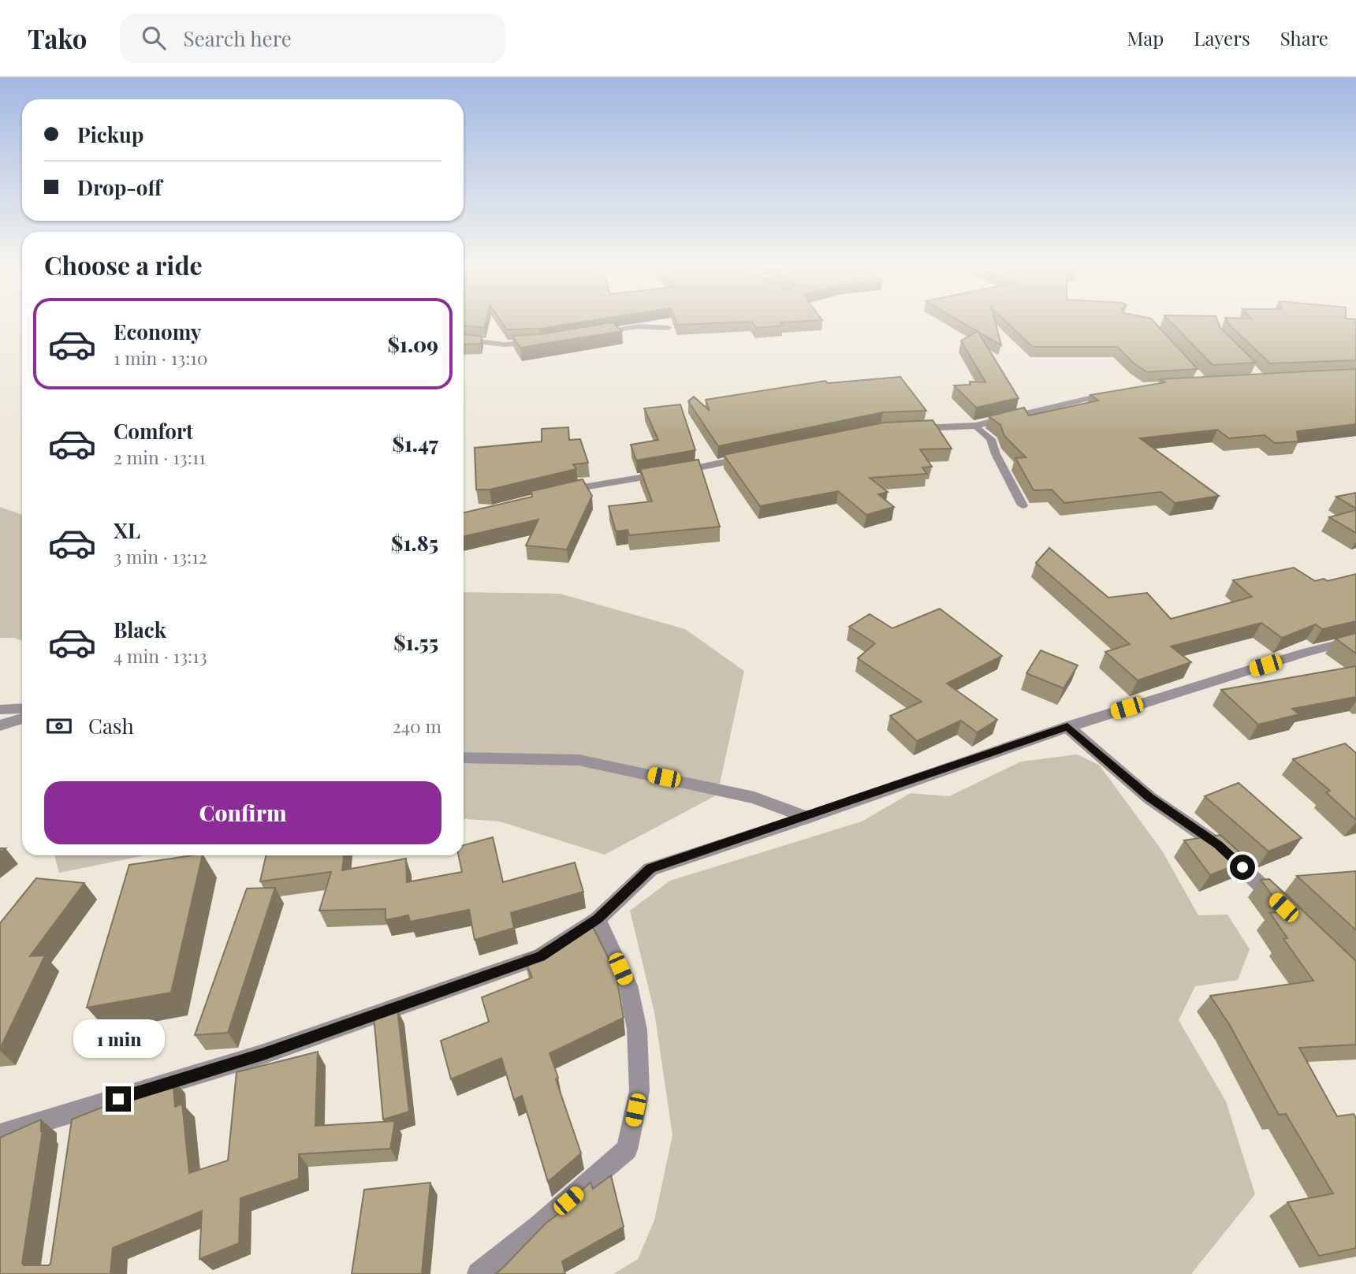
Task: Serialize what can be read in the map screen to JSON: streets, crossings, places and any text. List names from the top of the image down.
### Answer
{
  "page": {
    "header": "Tako",
    "search": "Search here",
    "nav": ["Map", "Layers", "Share"],
    "banner": ["Pickup", "Drop-off"],
    "heading": "Choose a ride",
    "list": [
      {
        "name": "Economy",
        "note": "1 min · 13:10",
        "value": "$1.09"
      },
      {
        "name": "Comfort",
        "note": "2 min · 13:11",
        "value": "$1.47"
      },
      {
        "name": "XL",
        "note": "3 min · 13:12",
        "value": "$1.85"
      },
      {
        "name": "Black",
        "note": "4 min · 13:13",
        "value": "$1.55"
      }
    ],
    "pay": ["Cash", "240 m"],
    "buttons": "Confirm",
    "bubble": "1 min"
  }
}
